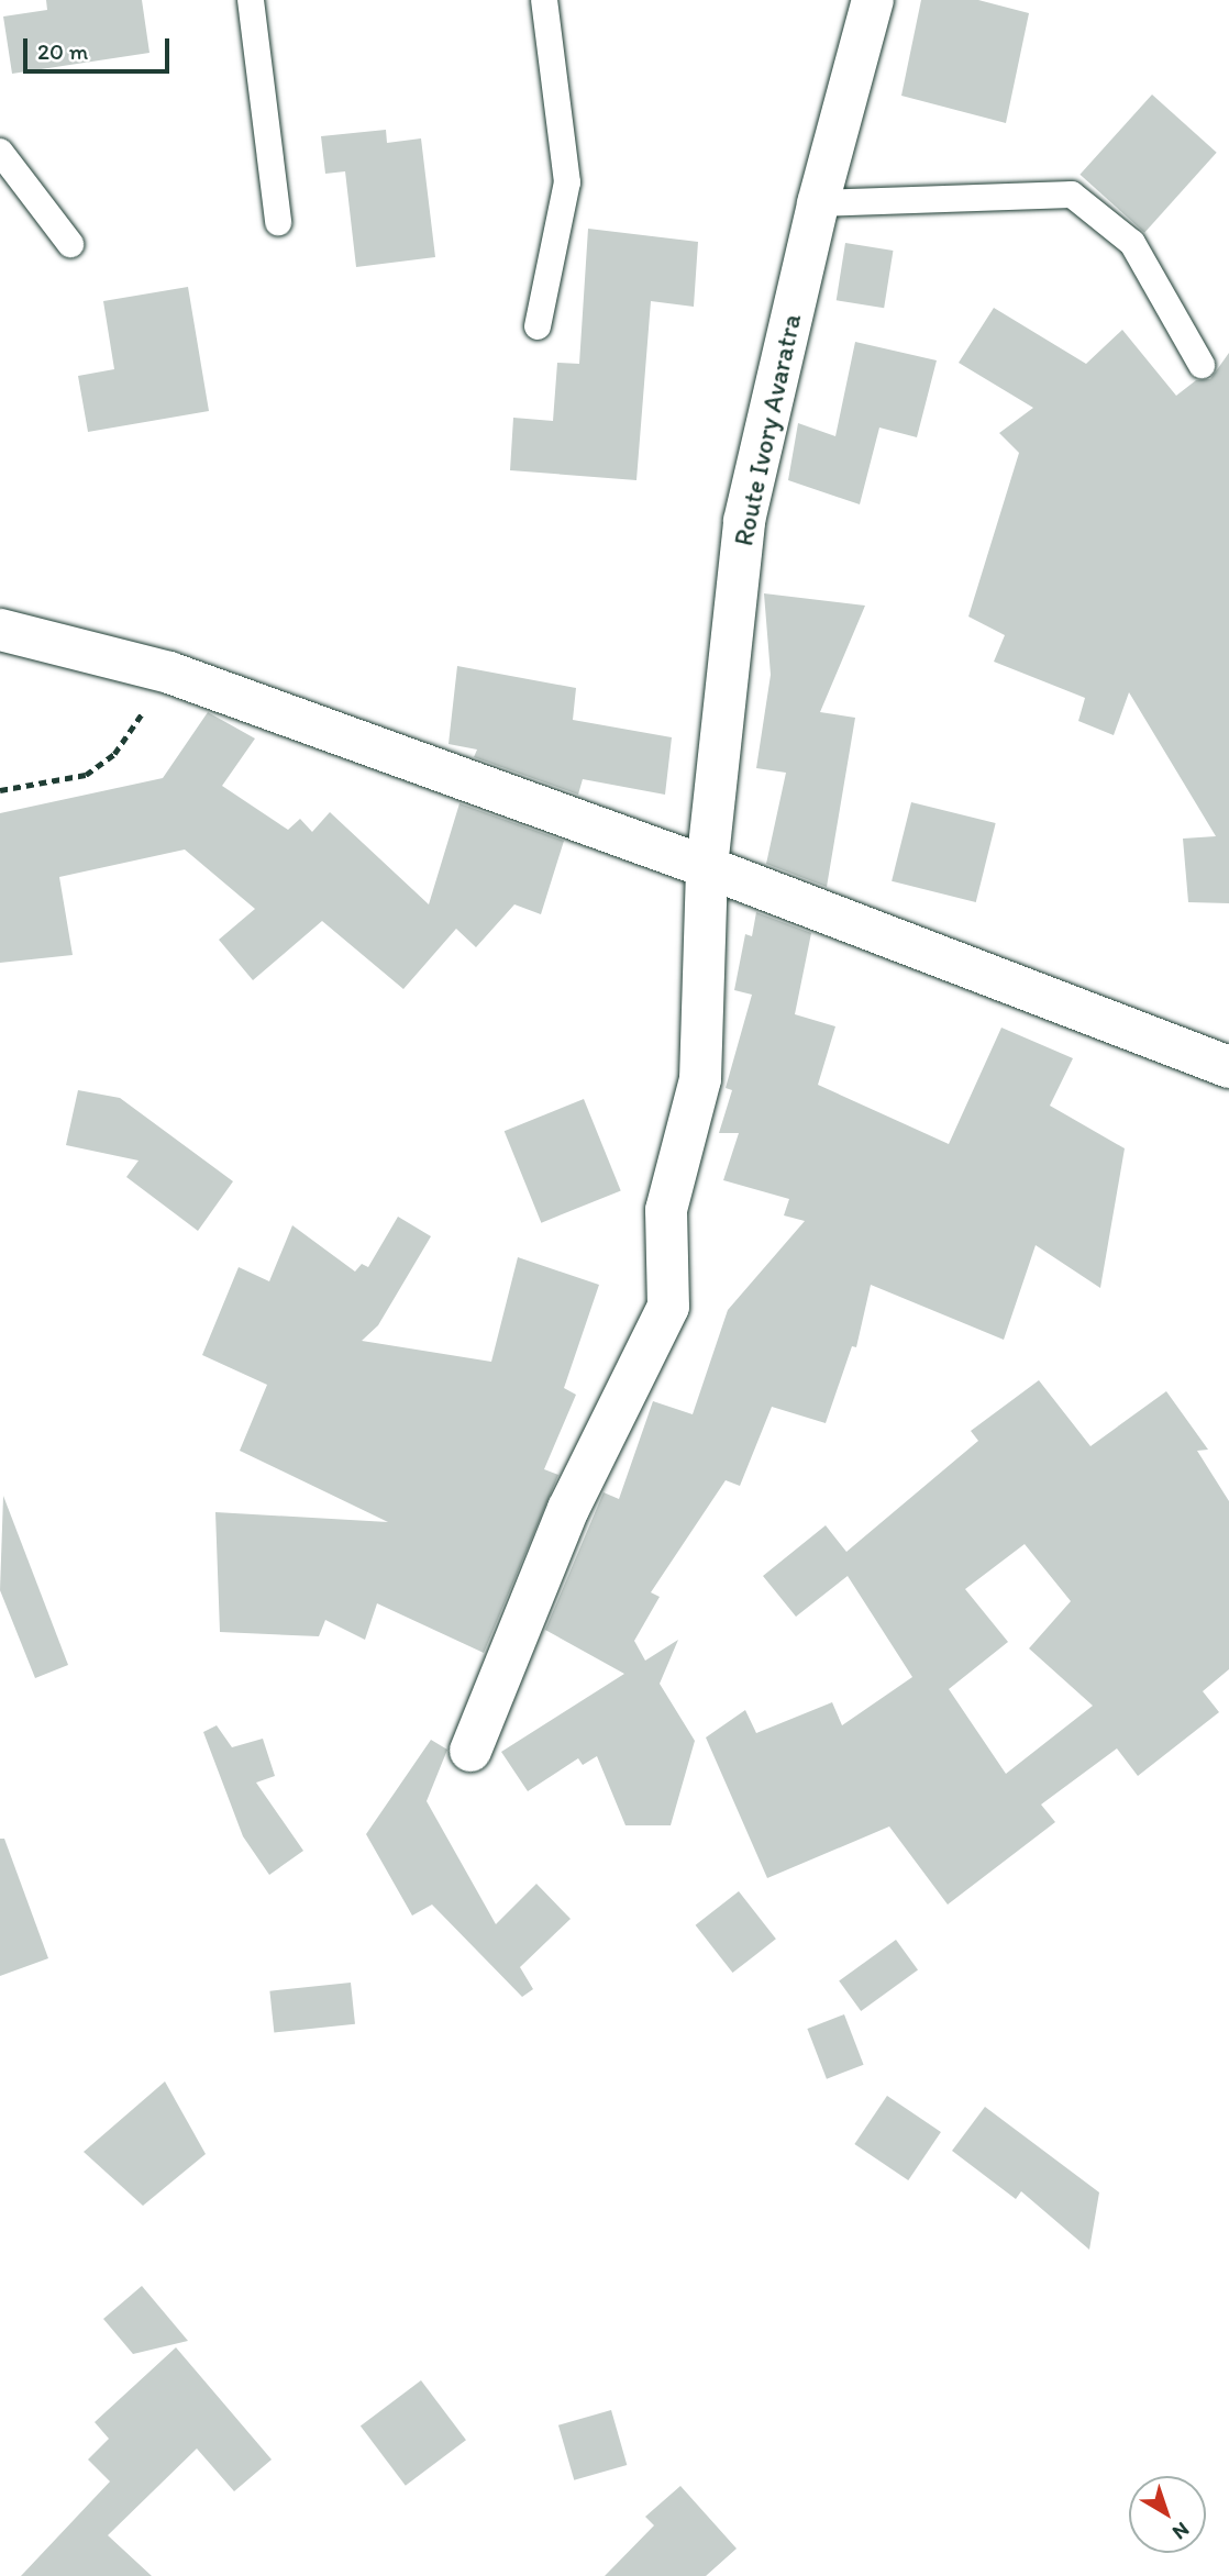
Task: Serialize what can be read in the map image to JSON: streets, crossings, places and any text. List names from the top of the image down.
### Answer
{
  "streets": {
    "street": ["Route Ivory Avaratra"]
  },
  "scale_bar": "20 m",
  "north": "bottom right"
}
